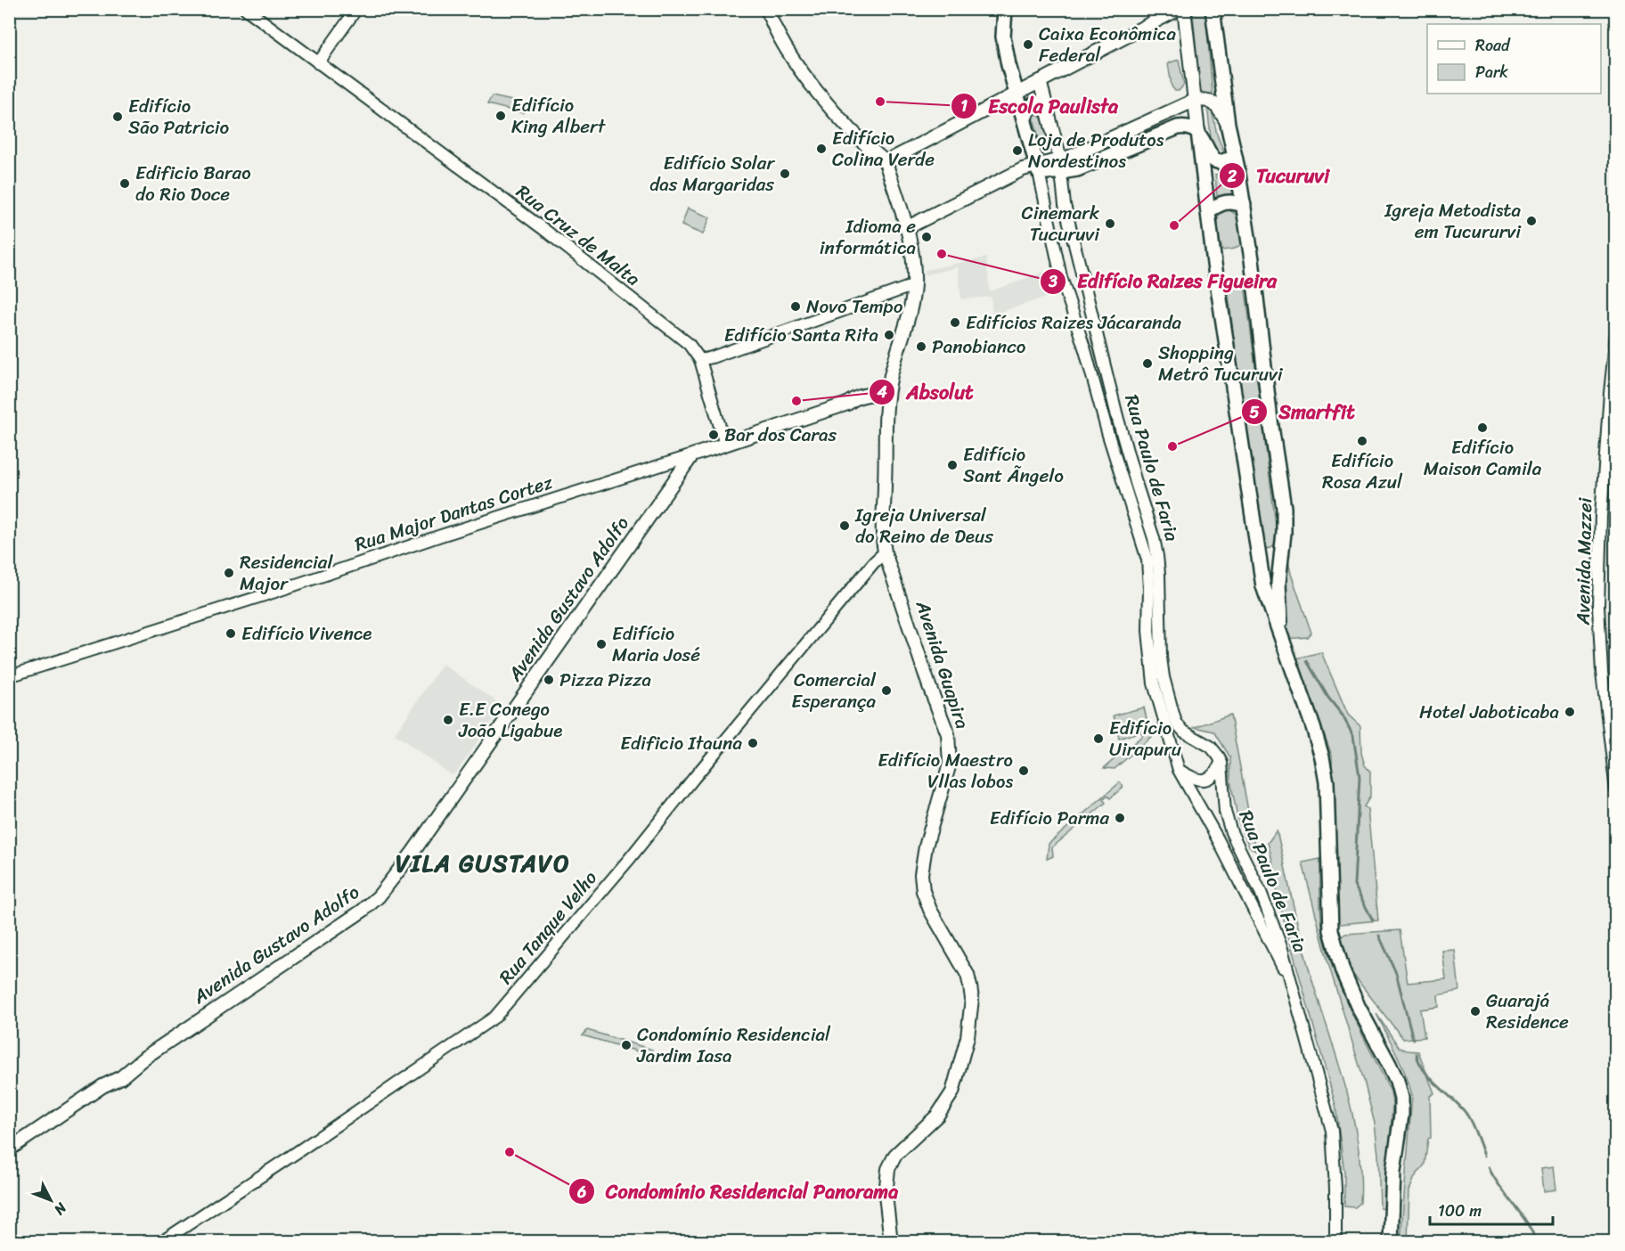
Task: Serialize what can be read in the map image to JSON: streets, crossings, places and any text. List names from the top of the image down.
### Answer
{
  "streets": {
    "main road": [
      "Rua Paulo de Faria",
      "Rua Major Dantas Cortez",
      "Avenida Gustavo Adolfo",
      "Avenida Guapira"
    ],
    "street": ["Rua Cruz de Malta", "Avenida Mazzei", "Rua Tanque Velho"]
  },
  "crossings": [
    ["Rua Major Dantas Cortez", "Avenida Gustavo Adolfo"],
    ["Rua Major Dantas Cortez", "Avenida Guapira"],
    ["Avenida Guapira", "Rua Tanque Velho"]
  ],
  "districts": ["VILA GUSTAVO"],
  "places": [
    "Caixa Econômica Federal",
    "Escola Paulista",
    "Edifício King Albert",
    "Edifício São Patricio",
    "Edifício Colina Verde",
    "Loja de Produtos Nordestinos",
    "Edifício Solar das Margaridas",
    "Edificio Barao do Rio Doce",
    "Igreja Metodista em Tucururvi",
    "Cinemark Tucuruvi",
    "Tucuruvi",
    "Idioma e informática",
    "Edifício Raizes Figueira",
    "Novo Tempo",
    "Edifícios Raizes Jácaranda",
    "Edifício Santa Rita",
    "Panobianco",
    "Shopping Metrô Tucuruvi",
    "Absolut",
    "Edifício Maison Camila",
    "Bar dos Caras",
    "Edifício Rosa Azul",
    "Smartfit",
    "Edifício Sant Ãngelo",
    "Igreja Universal do Reino de Deus",
    "Residencial Major",
    "Edifício Vivence",
    "Edifício Maria José",
    "Pizza Pizza",
    "Comercial Esperança",
    "Hotel Jaboticaba",
    "E.E Conego João Ligabue",
    "Edifício Uirapuru",
    "Edificio Itauna",
    "Edifício Maestro Vllas lobos",
    "Edifício Parma",
    "Guarajá Residence",
    "Condomínio Residencial Jardim Iasa",
    "Condomínio Residencial Panorama"
  ],
  "legend": ["Road", "Park"],
  "scale_bar": "100 m",
  "north": "bottom right"
}
